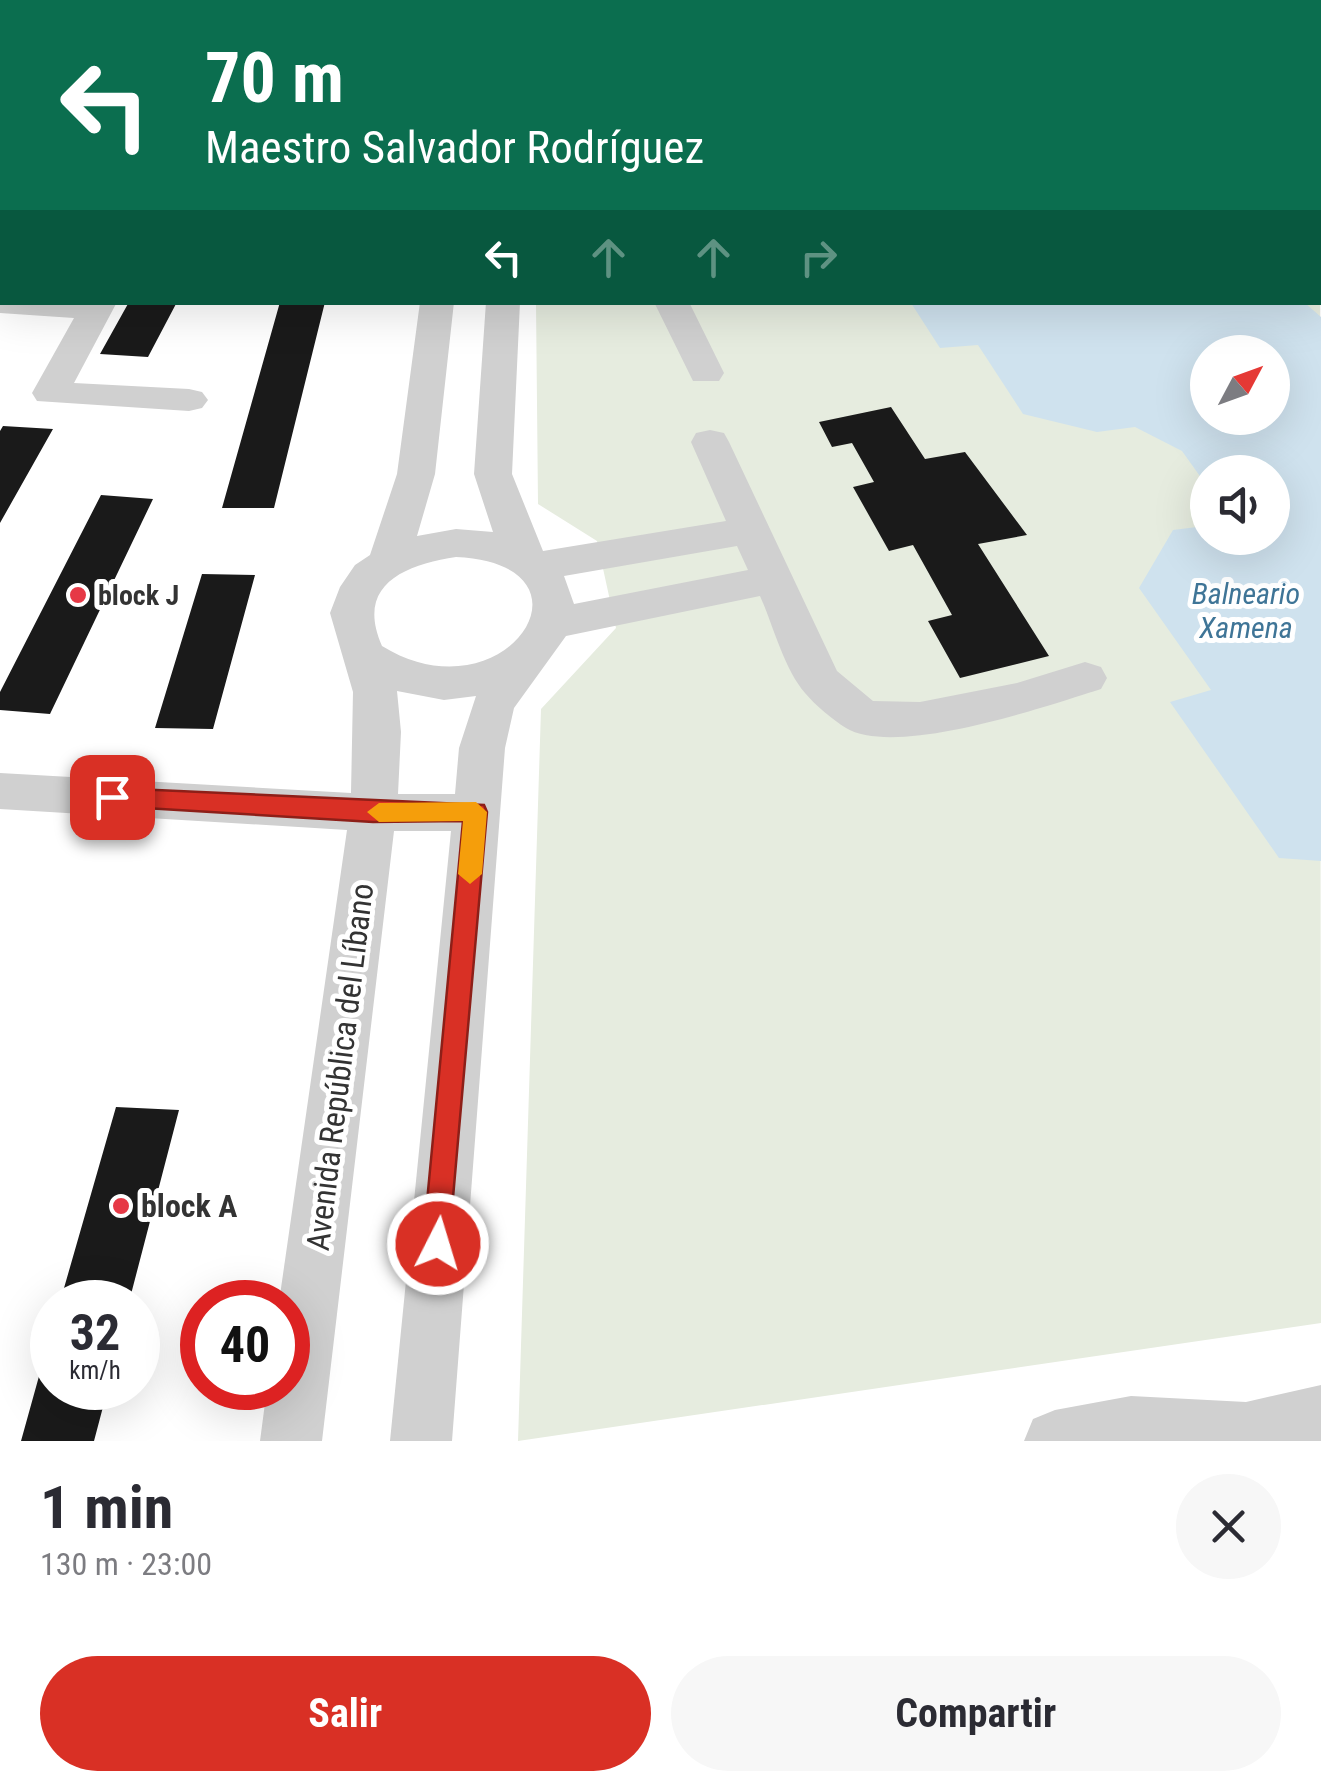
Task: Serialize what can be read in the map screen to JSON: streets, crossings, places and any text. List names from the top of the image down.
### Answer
{
  "streets": {
    "street": ["Avenida República del Líbano"]
  },
  "water": ["Balneario Xamena"],
  "places": ["block J", "block A"],
  "north": "top right",
  "page": {
    "turn": ["70 m", "Maestro Salvador Rodríguez"],
    "speed": "32 km/h",
    "limit": "40",
    "heading": ["1 min", "130 m · 23:00"],
    "buttons": ["Salir", "Compartir"]
  }
}
